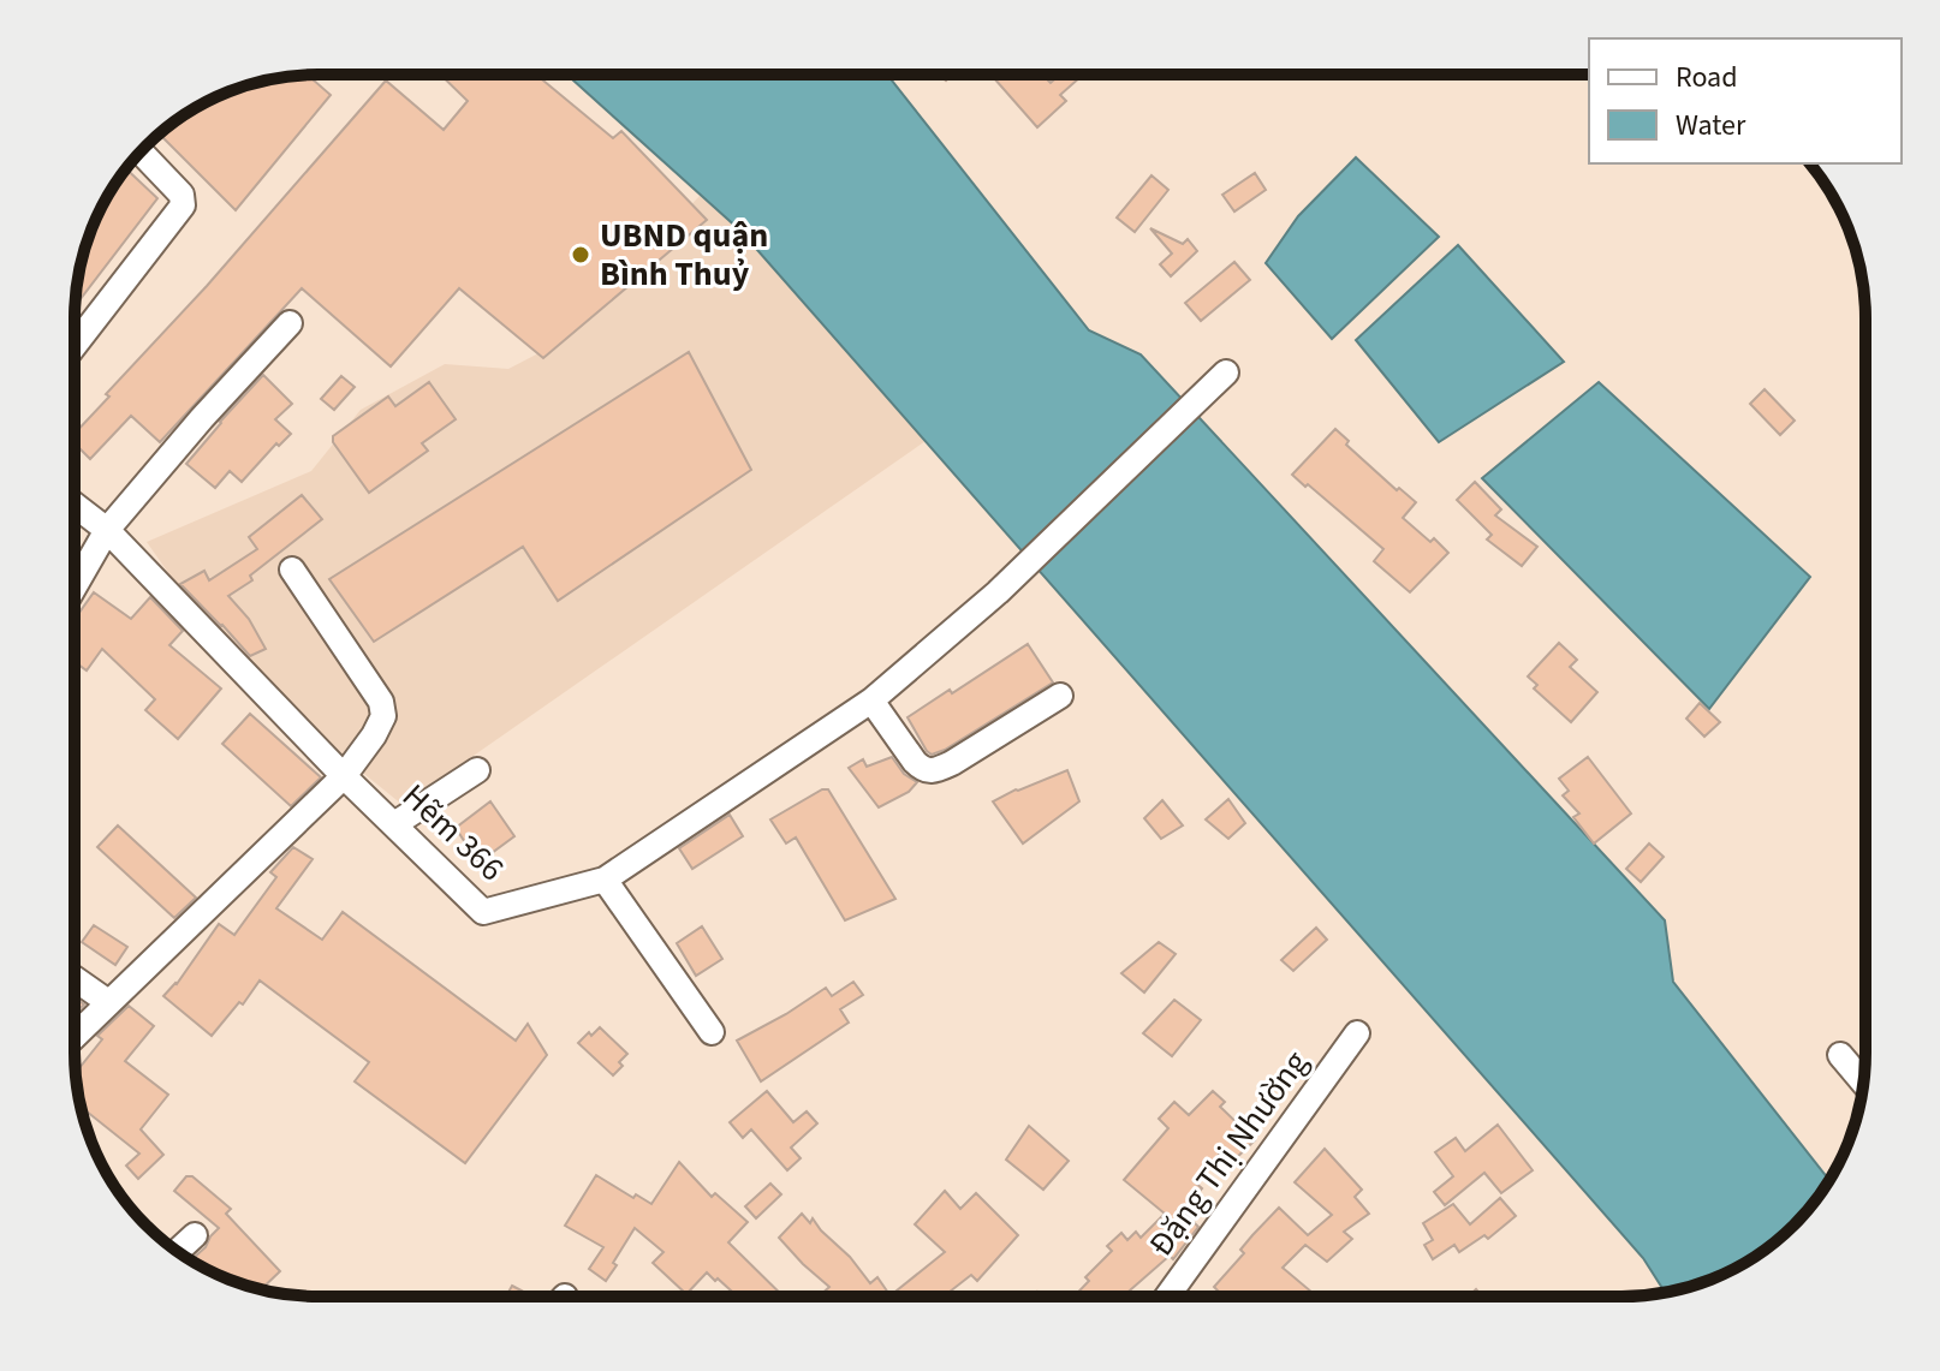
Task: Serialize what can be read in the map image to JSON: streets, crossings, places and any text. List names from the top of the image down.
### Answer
{
  "streets": {
    "street": ["Hẽm 366", "Đặng Thị Nhường"]
  },
  "places": ["UBND quận Bình Thuỷ"],
  "legend": ["Road", "Water"]
}
